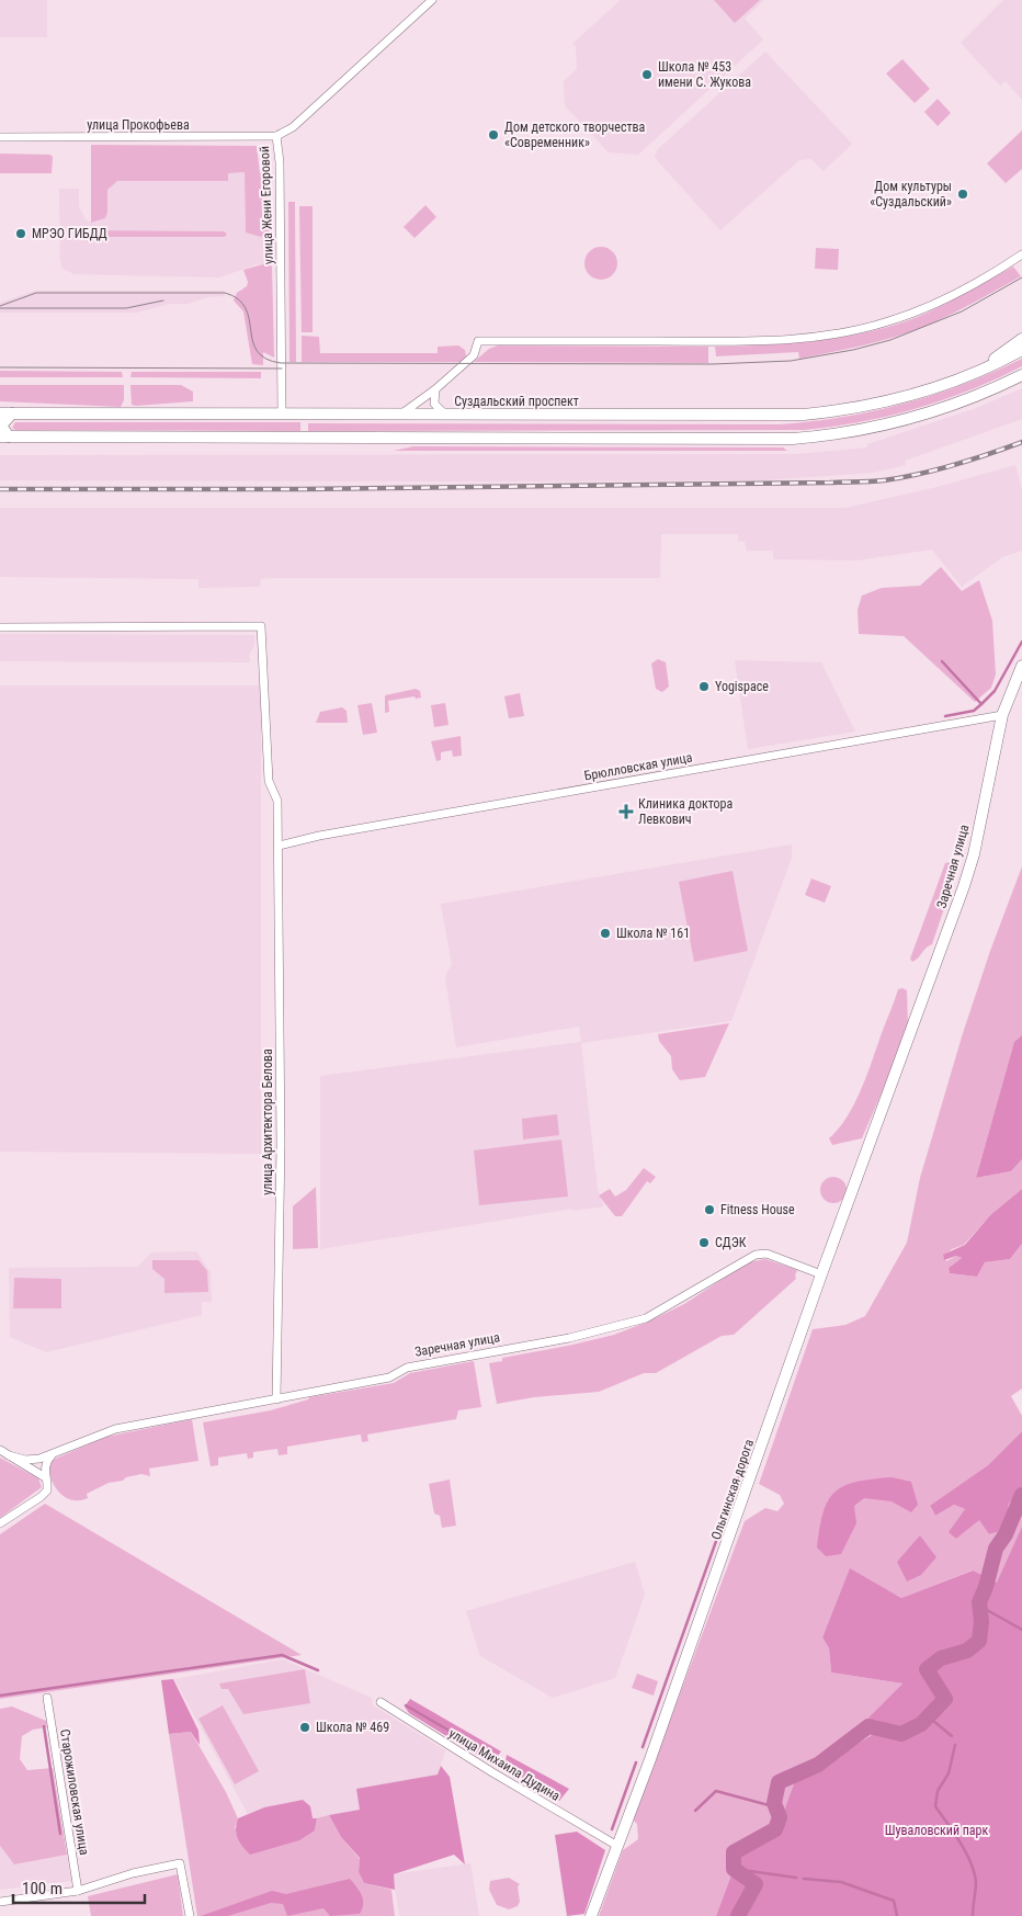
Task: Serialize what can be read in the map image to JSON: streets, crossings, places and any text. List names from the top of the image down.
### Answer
{
  "streets": {
    "main road": ["Суздальский проспект", "Заречная улица", "Ольгинская дорога"],
    "street": [
      "улица Прокофьева",
      "улица Жени Егоровой",
      "Брюлловская улица",
      "улица Архитектора Белова",
      "улица Михаила Дудина",
      "Старожиловская улица"
    ]
  },
  "crossings": [
    ["улица Прокофьева", "улица Жени Егоровой"],
    ["улица Жени Егоровой", "Суздальский проспект"],
    ["Брюлловская улица", "Заречная улица"],
    ["Брюлловская улица", "улица Архитектора Белова"],
    ["Заречная улица", "улица Архитектора Белова"],
    ["Заречная улица", "Ольгинская дорога"],
    ["Ольгинская дорога", "улица Михаила Дудина"]
  ],
  "parks": ["Шуваловский парк"],
  "places": {
    "other": [
      "Школа № 453 имени С. Жукова",
      "Дом детского творчества «Современник»",
      "Дом культуры «Суздальский»",
      "МРЭО ГИБДД",
      "Yogispace",
      "Школа № 161",
      "Fitness House",
      "СДЭК",
      "Школа № 469"
    ],
    "health": ["Клиника доктора Левкович"]
  },
  "scale_bar": "100 m"
}
